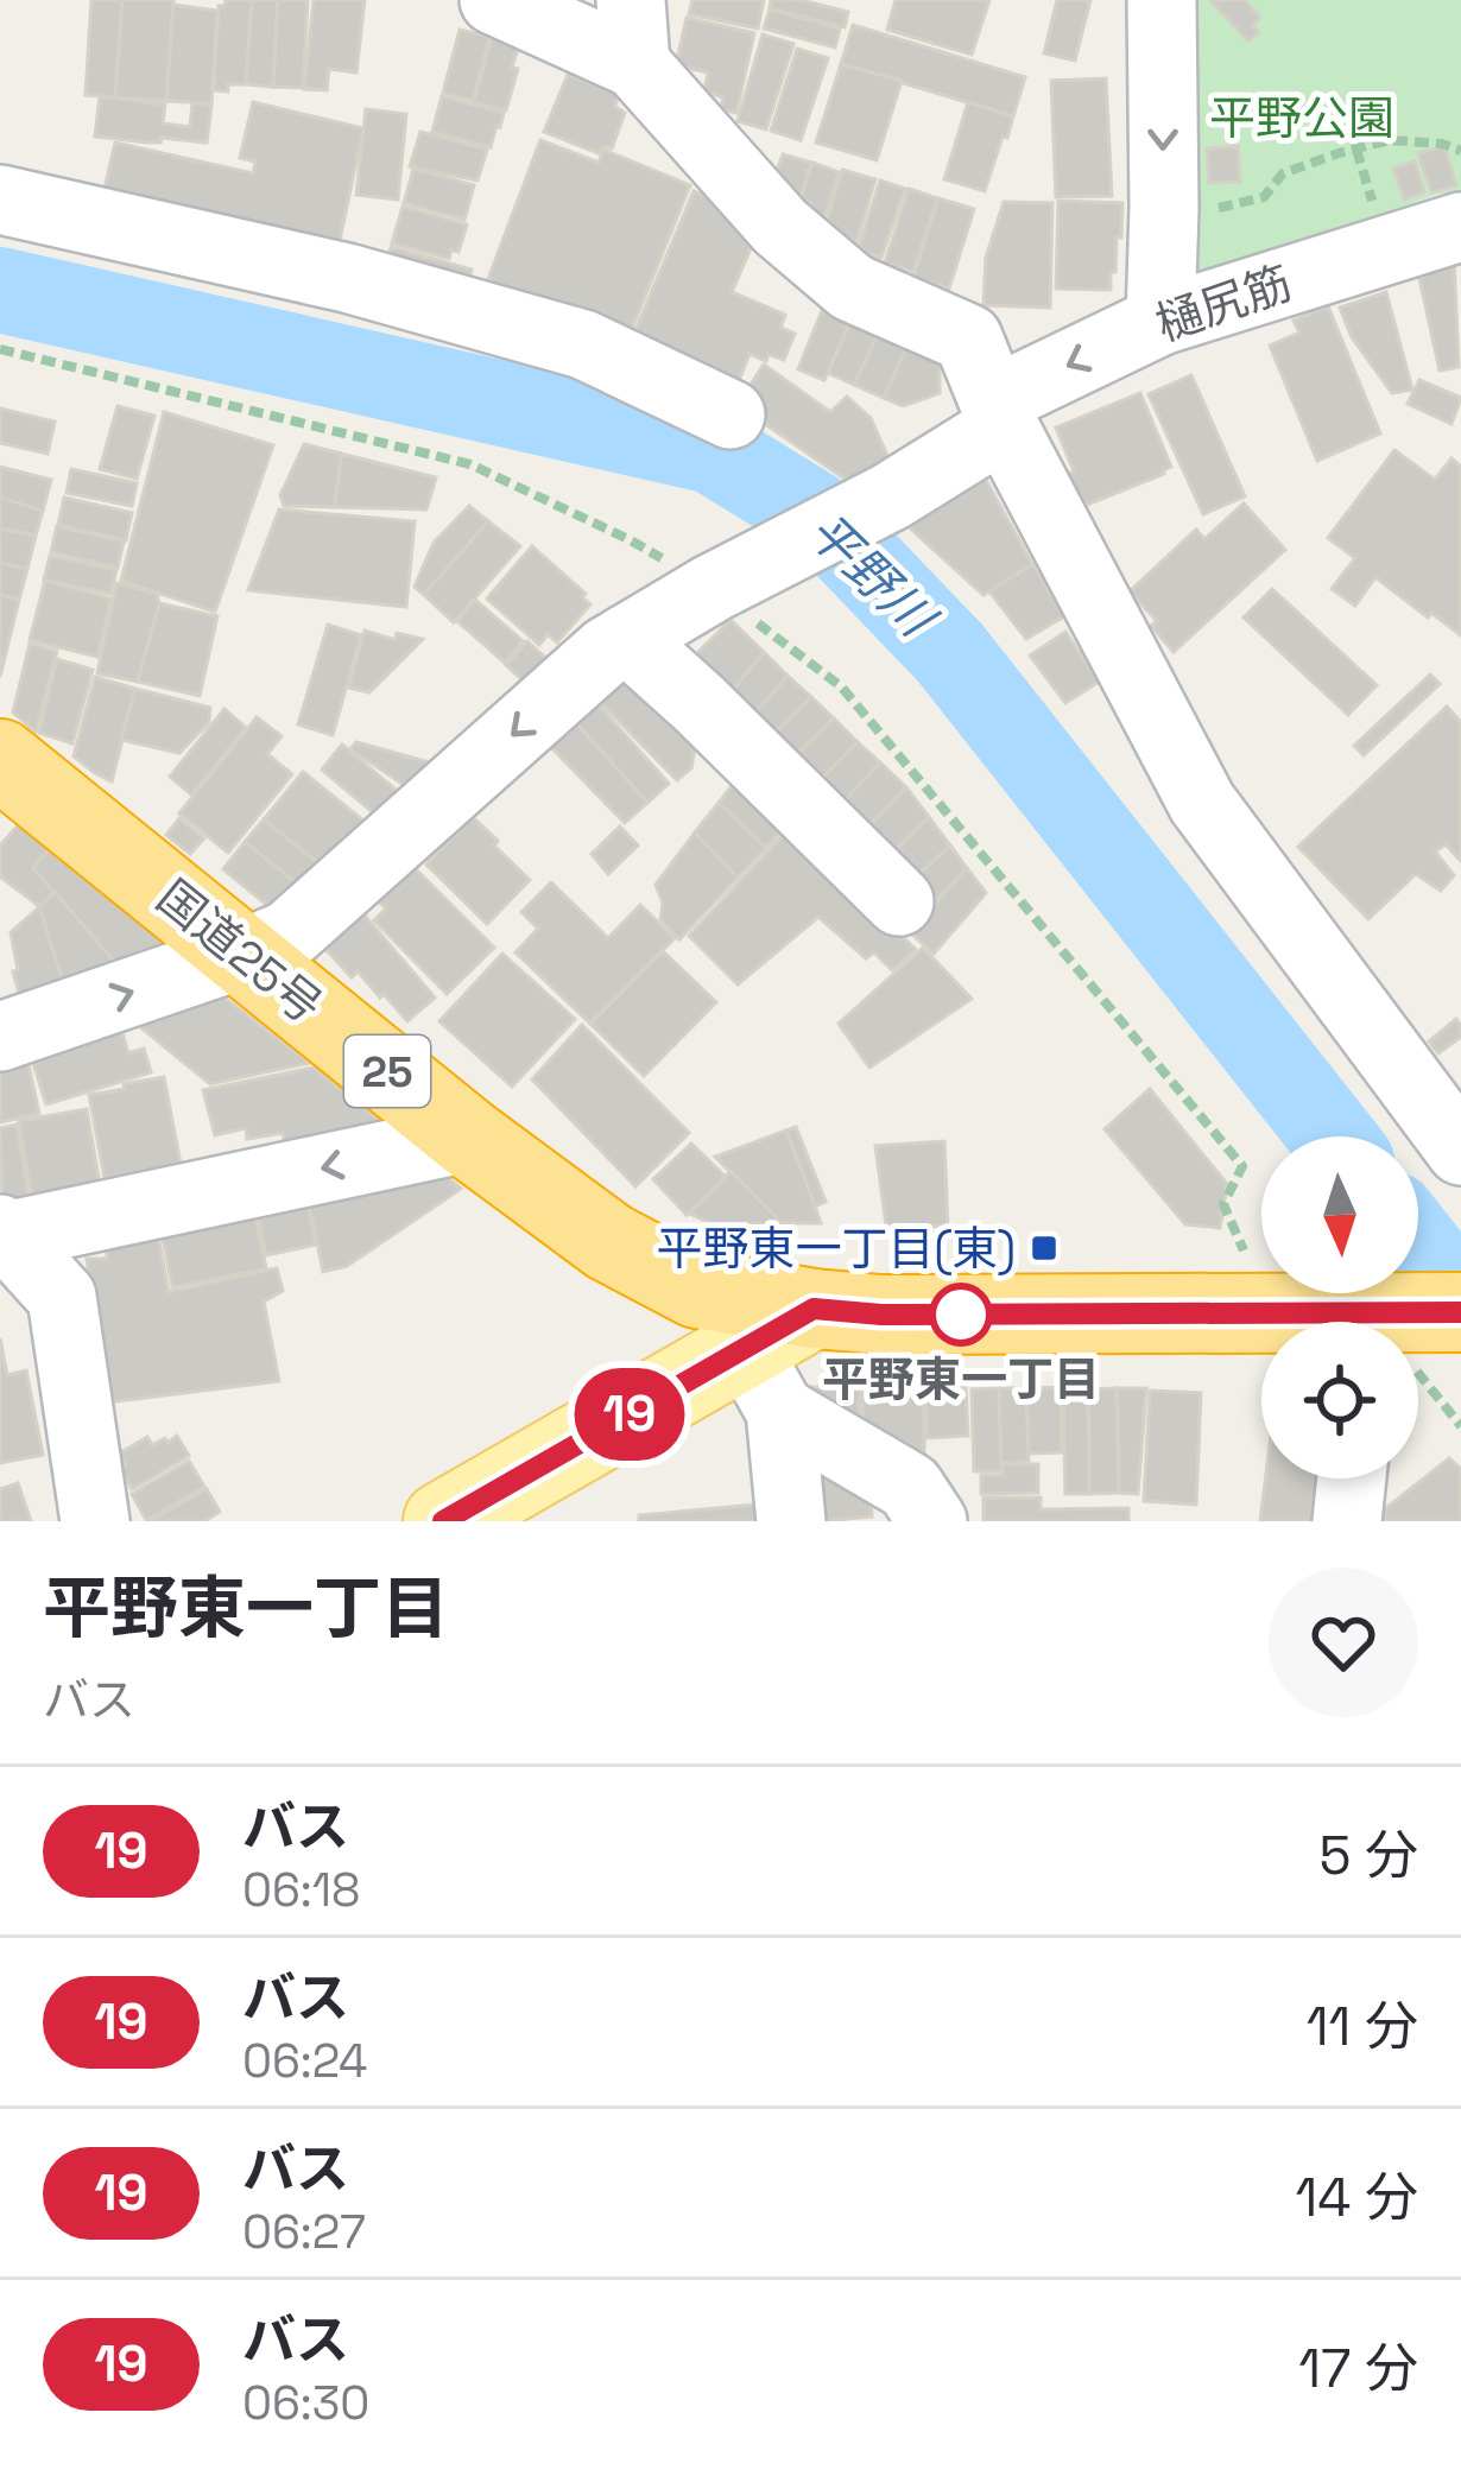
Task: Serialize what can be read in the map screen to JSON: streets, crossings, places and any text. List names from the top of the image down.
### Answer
{
  "streets": {
    "highway": ["国道25号", "25"],
    "street": ["樋尻筋"]
  },
  "crossings": [
    ["樋尻筋", "国道25号"]
  ],
  "water": ["平野川"],
  "parks": ["平野公園"],
  "places": {
    "transit": ["平野東一丁目(東)"],
    "other": ["平野東一丁目"]
  },
  "lines": ["bus line 19"],
  "north": "bottom",
  "page": {
    "on_map": "19",
    "heading": ["平野東一丁目", "バス"],
    "list": [
      {
        "mark": "19",
        "name": "バス",
        "note": "06:18",
        "value": "5 分"
      },
      {
        "mark": "19",
        "name": "バス",
        "note": "06:24",
        "value": "11 分"
      },
      {
        "mark": "19",
        "name": "バス",
        "note": "06:27",
        "value": "14 分"
      },
      {
        "mark": "19",
        "name": "バス",
        "note": "06:30",
        "value": "17 分"
      }
    ]
  }
}
